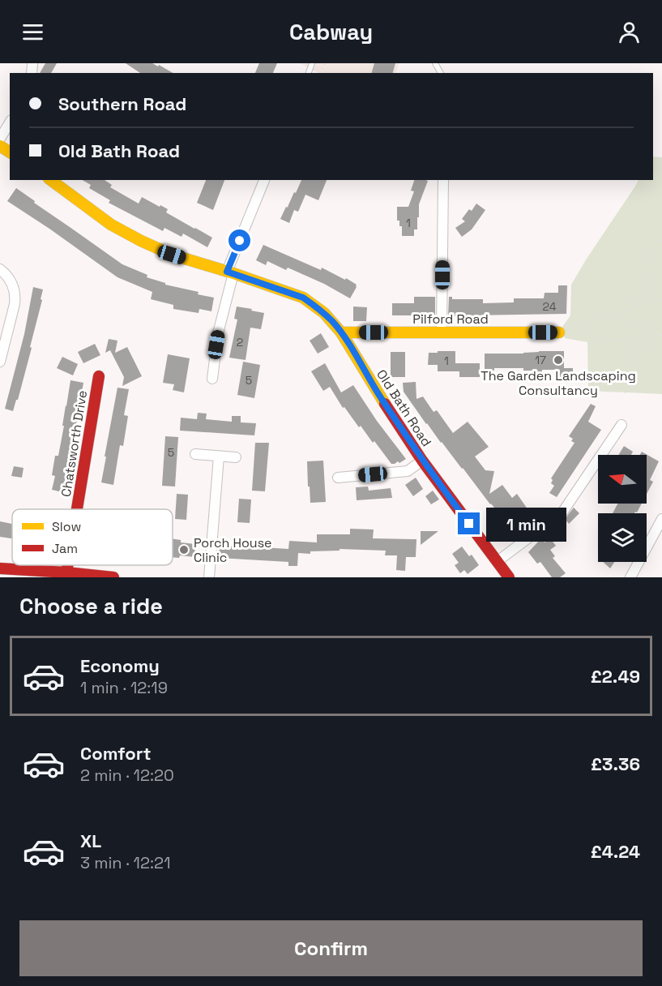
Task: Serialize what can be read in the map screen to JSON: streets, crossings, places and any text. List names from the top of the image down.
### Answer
{
  "streets": {
    "street": ["Pilford Road", "Old Bath Road", "Chatsworth Drive"]
  },
  "crossings": [
    ["Pilford Road", "Old Bath Road"]
  ],
  "places": ["The Garden Landscaping Consultancy", "Porch House Clinic"],
  "house_numbers": [
    "1",
    "24",
    "2",
    "17",
    "1",
    "5",
    "5"
  ],
  "legend": ["Slow", "Jam"],
  "north": "left",
  "page": {
    "header": "Cabway",
    "banner": ["Southern Road", "Old Bath Road"],
    "bubble": "1 min",
    "heading": "Choose a ride",
    "list": [
      {
        "name": "Economy",
        "note": "1 min · 12:19",
        "value": "£2.49"
      },
      {
        "name": "Comfort",
        "note": "2 min · 12:20",
        "value": "£3.36"
      },
      {
        "name": "XL",
        "note": "3 min · 12:21",
        "value": "£4.24"
      }
    ],
    "buttons": "Confirm"
  }
}
